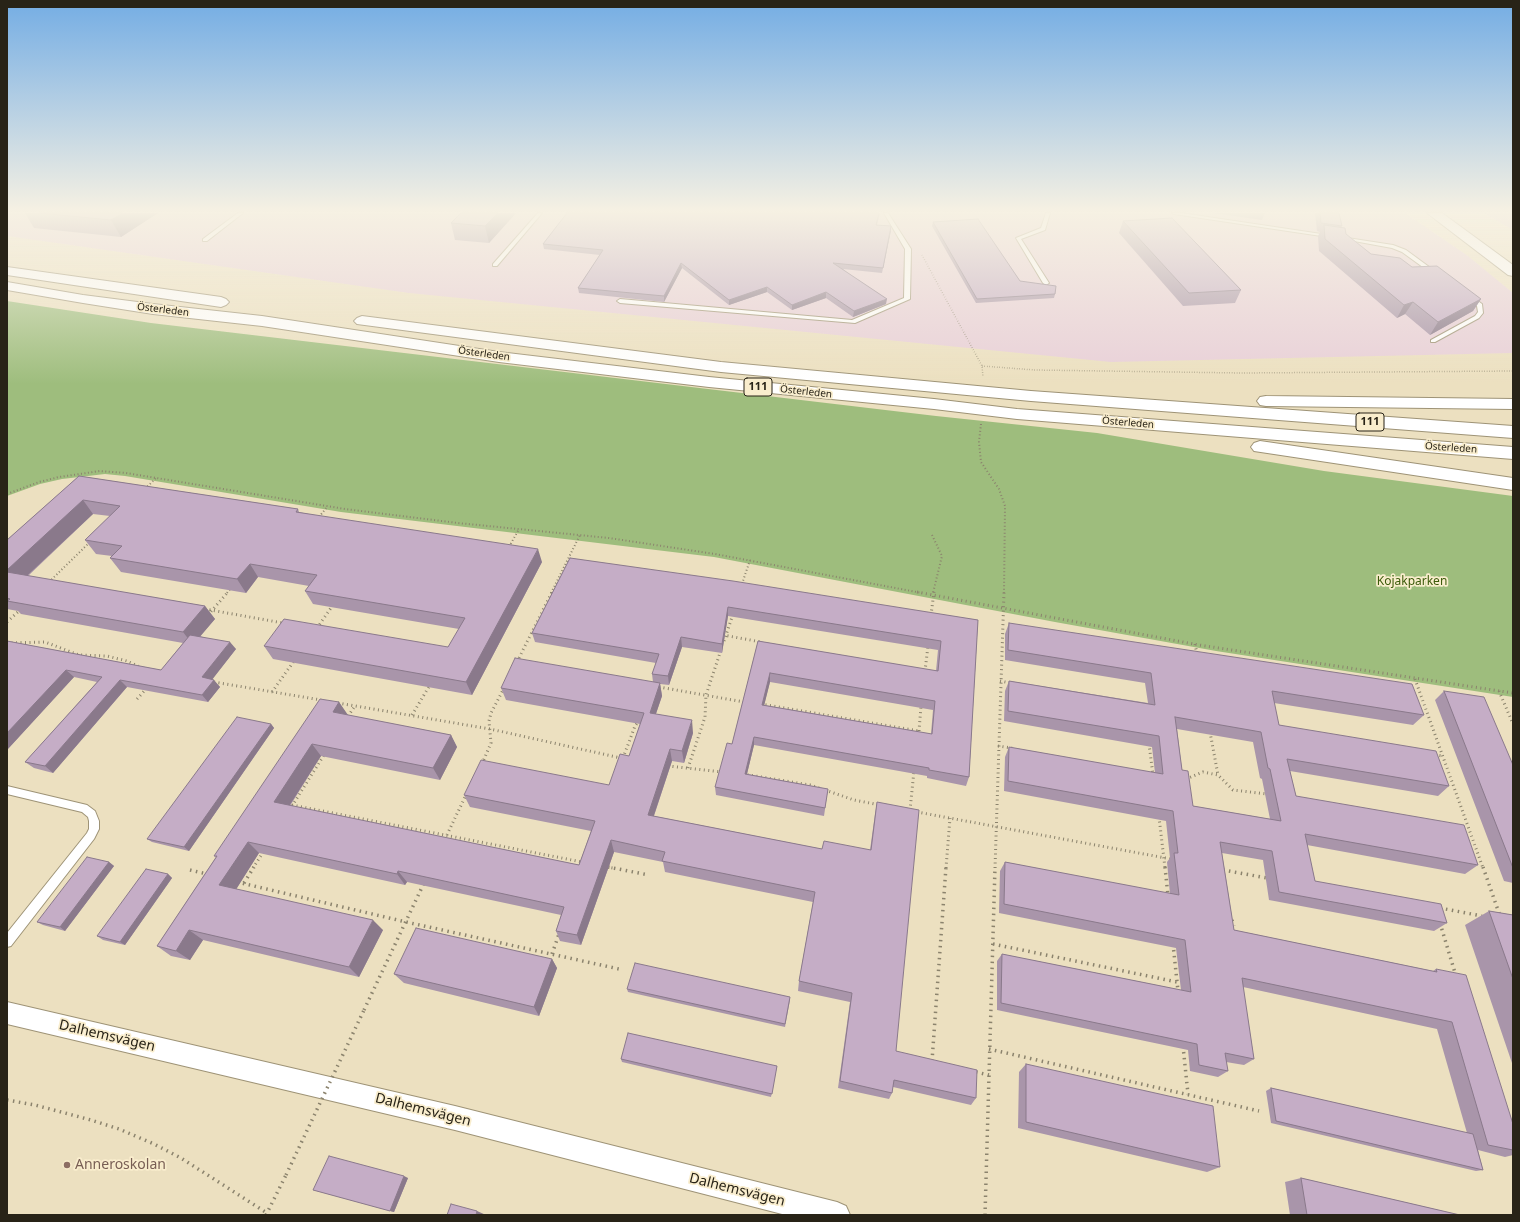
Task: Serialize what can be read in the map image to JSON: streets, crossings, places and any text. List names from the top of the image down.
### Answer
{
  "streets": {
    "main road": ["Österleden", "111"],
    "street": ["Dalhemsvägen"]
  },
  "parks": ["Kojakparken"],
  "places": ["Anneroskolan"]
}
